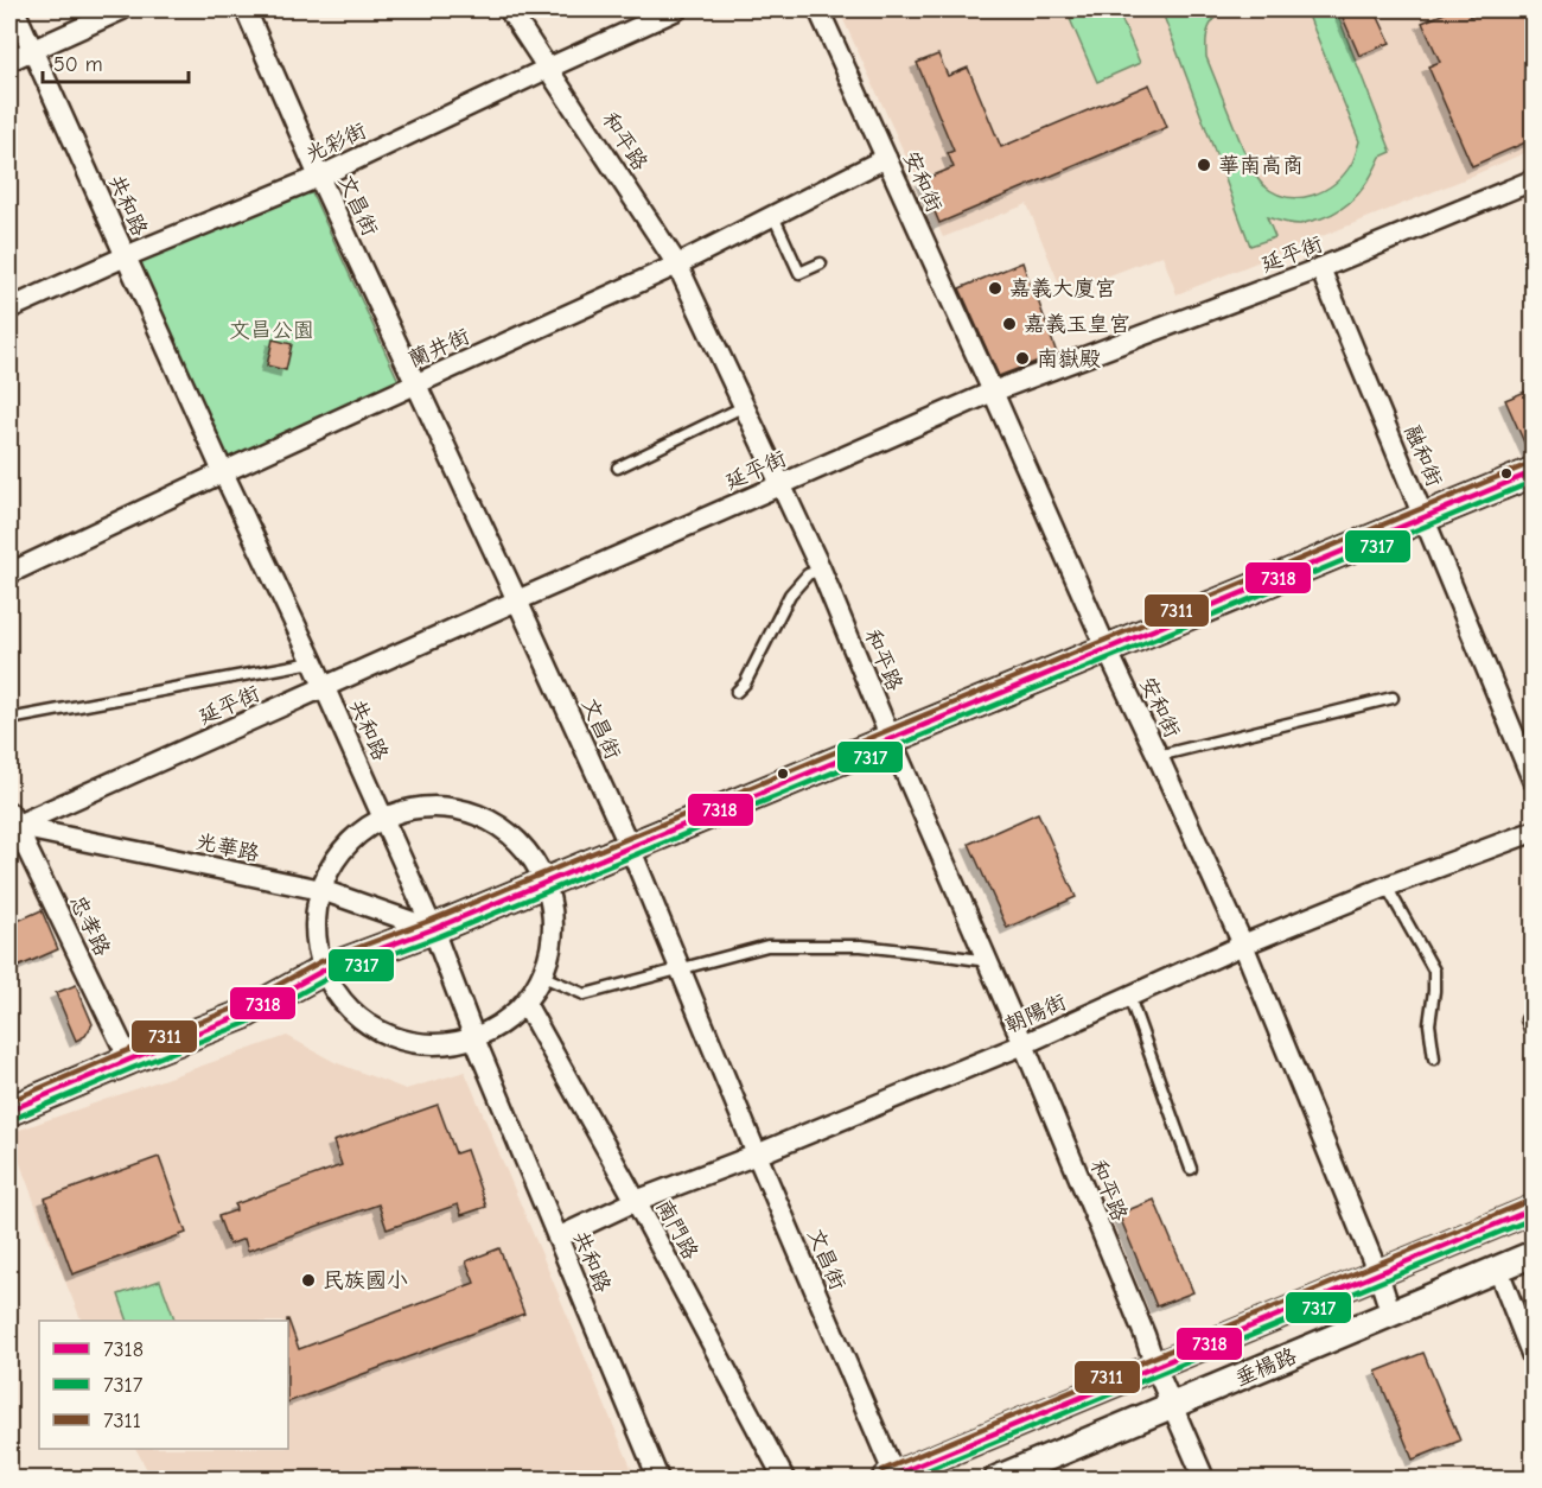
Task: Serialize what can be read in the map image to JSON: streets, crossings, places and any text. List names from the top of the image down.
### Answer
{
  "streets": {
    "street": [
      "和平路",
      "光彩街",
      "安和街",
      "共和路",
      "文昌街",
      "延平街",
      "蘭井街",
      "融和街",
      "光華路",
      "忠孝路",
      "朝陽街",
      "南門路",
      "垂楊路"
    ]
  },
  "crossings": [
    ["和平路", "光彩街"],
    ["和平路", "延平街"],
    ["和平路", "蘭井街"],
    ["和平路", "朝陽街"],
    ["和平路", "垂楊路"],
    ["光彩街", "共和路"],
    ["光彩街", "文昌街"],
    ["安和街", "延平街"],
    ["安和街", "蘭井街"],
    ["安和街", "朝陽街"],
    ["安和街", "垂楊路"],
    ["共和路", "延平街"],
    ["共和路", "蘭井街"],
    ["共和路", "光華路"],
    ["共和路", "朝陽街"],
    ["文昌街", "延平街"],
    ["文昌街", "蘭井街"],
    ["文昌街", "朝陽街"],
    ["文昌街", "垂楊路"],
    ["延平街", "融和街"],
    ["延平街", "光華路"],
    ["延平街", "忠孝路"],
    ["光華路", "忠孝路"],
    ["朝陽街", "南門路"]
  ],
  "parks": ["文昌公園"],
  "places": [
    "華南高商",
    "嘉義大廈宮",
    "嘉義玉皇宮",
    "南嶽殿",
    "民族國小"
  ],
  "lines": ["transit line 7311", "transit line 7318", "transit line 7317"],
  "legend": ["7318", "7317", "7311"],
  "scale_bar": "50 m"
}
